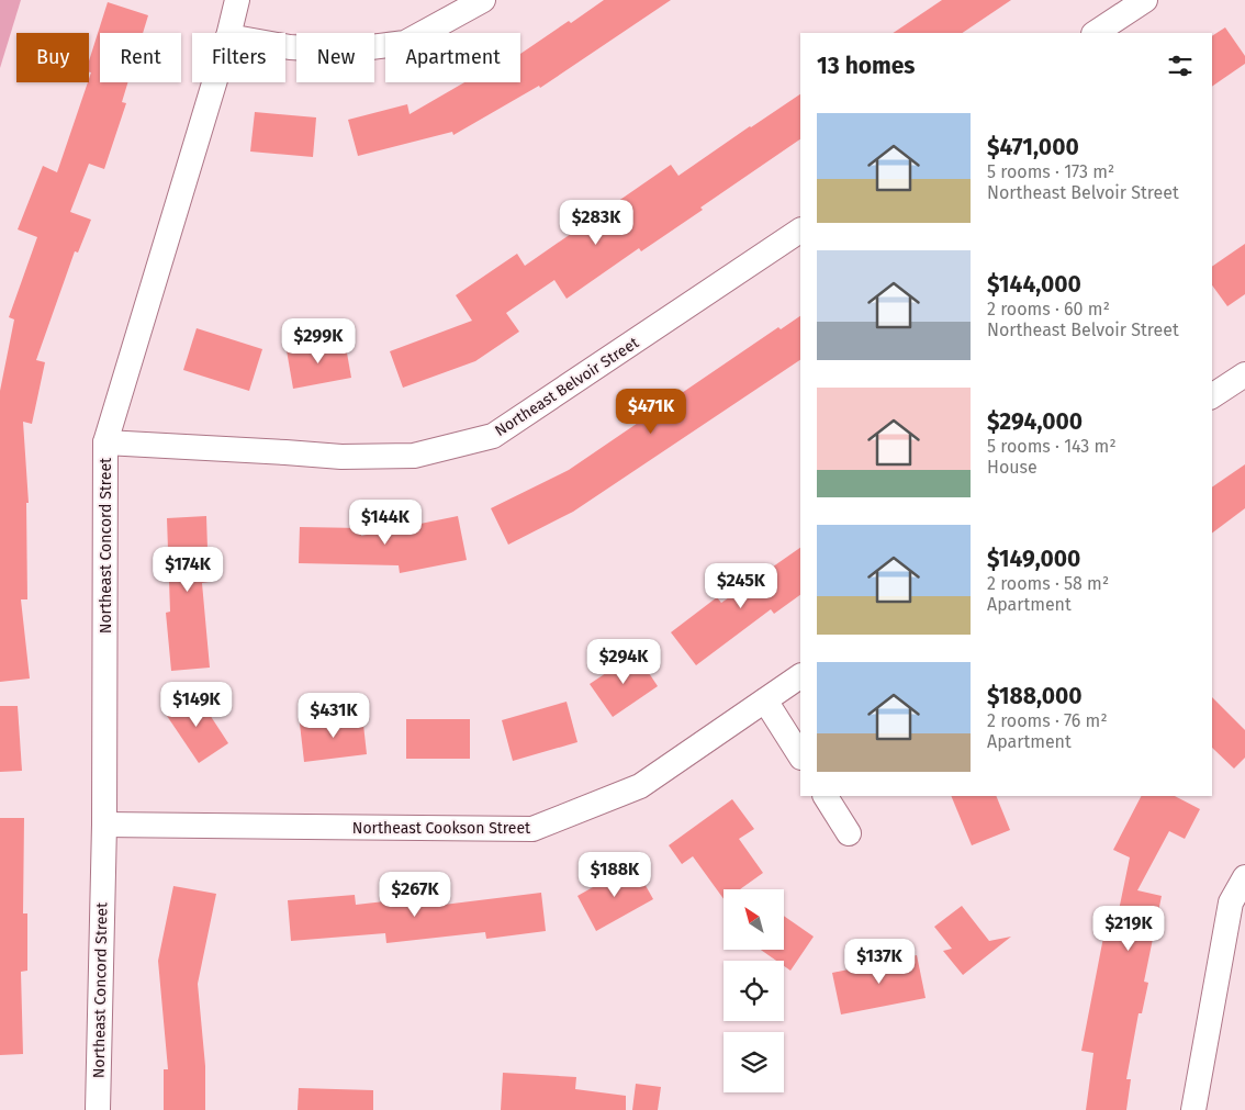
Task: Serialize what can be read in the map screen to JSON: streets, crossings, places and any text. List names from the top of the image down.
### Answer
{
  "streets": {
    "street": ["Northeast Belvoir Street", "Northeast Concord Street", "Northeast Cookson Street"]
  },
  "crossings": [
    ["Northeast Belvoir Street", "Northeast Concord Street"],
    ["Northeast Concord Street", "Northeast Cookson Street"]
  ],
  "north": "top left",
  "page": {
    "chip": [
      "Buy",
      "Rent",
      "Filters",
      "New",
      "Apartment"
    ],
    "heading": "13 homes",
    "list": [
      {
        "name": "$471,000",
        "note": "5 rooms · 173 m² · Northeast Belvoir Street"
      },
      {
        "name": "$144,000",
        "note": "2 rooms · 60 m² · Northeast Belvoir Street"
      },
      {
        "name": "$294,000",
        "note": "5 rooms · 143 m² · House"
      },
      {
        "name": "$149,000",
        "note": "2 rooms · 58 m² · Apartment"
      },
      {
        "name": "$188,000",
        "note": "2 rooms · 76 m² · Apartment"
      }
    ],
    "price": [
      "$283K",
      "$299K",
      "$471K",
      "$144K",
      "$174K",
      "$245K",
      "$294K",
      "$149K",
      "$431K",
      "$188K",
      "$267K",
      "$219K",
      "$137K"
    ]
  }
}
